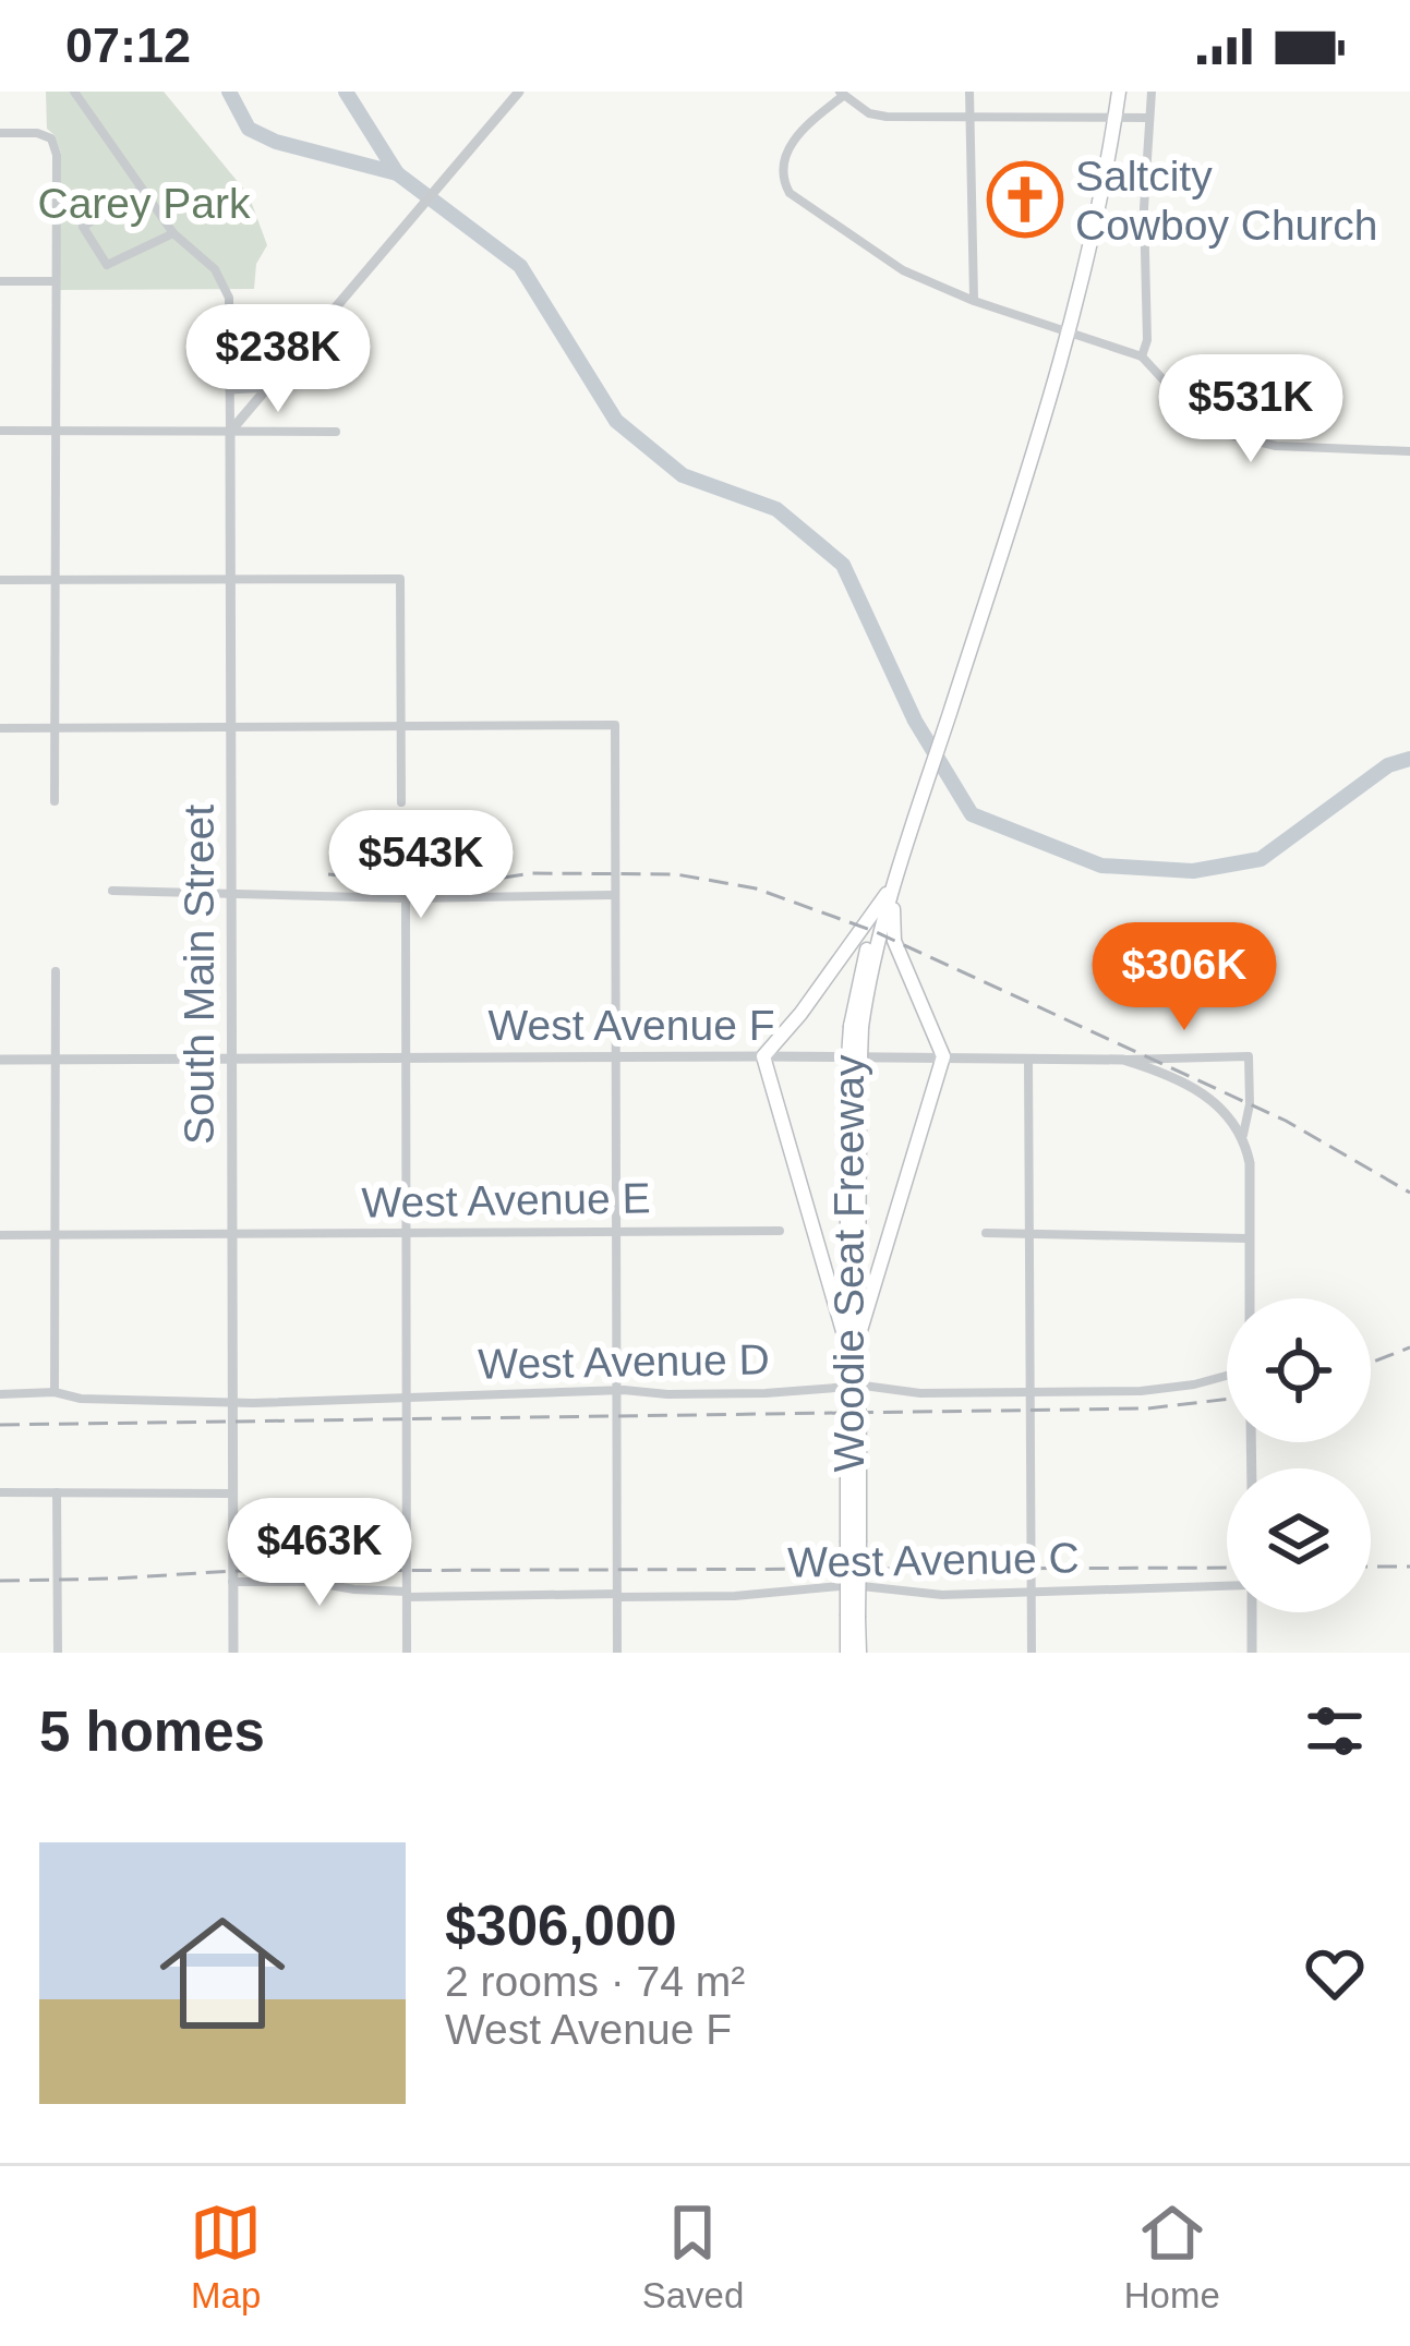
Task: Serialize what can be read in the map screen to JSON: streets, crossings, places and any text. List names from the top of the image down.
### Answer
{
  "streets": {
    "main road": ["Woodie Seat Freeway"],
    "street": [
      "South Main Street",
      "West Avenue F",
      "West Avenue E",
      "West Avenue D",
      "West Avenue C"
    ]
  },
  "crossings": [
    ["South Main Street", "West Avenue F"],
    ["South Main Street", "West Avenue E"],
    ["South Main Street", "West Avenue D"],
    ["South Main Street", "West Avenue C"]
  ],
  "parks": ["Carey Park"],
  "places": {
    "church": ["Saltcity Cowboy Church"]
  },
  "page": {
    "status": "07:12",
    "price": [
      "$238K",
      "$531K",
      "$543K",
      "$306K",
      "$463K"
    ],
    "heading": "5 homes",
    "list": [
      {
        "name": "$306,000",
        "note": "2 rooms · 74 m² · West Avenue F"
      }
    ],
    "tabs": ["Map", "Saved", "Home"]
  }
}
